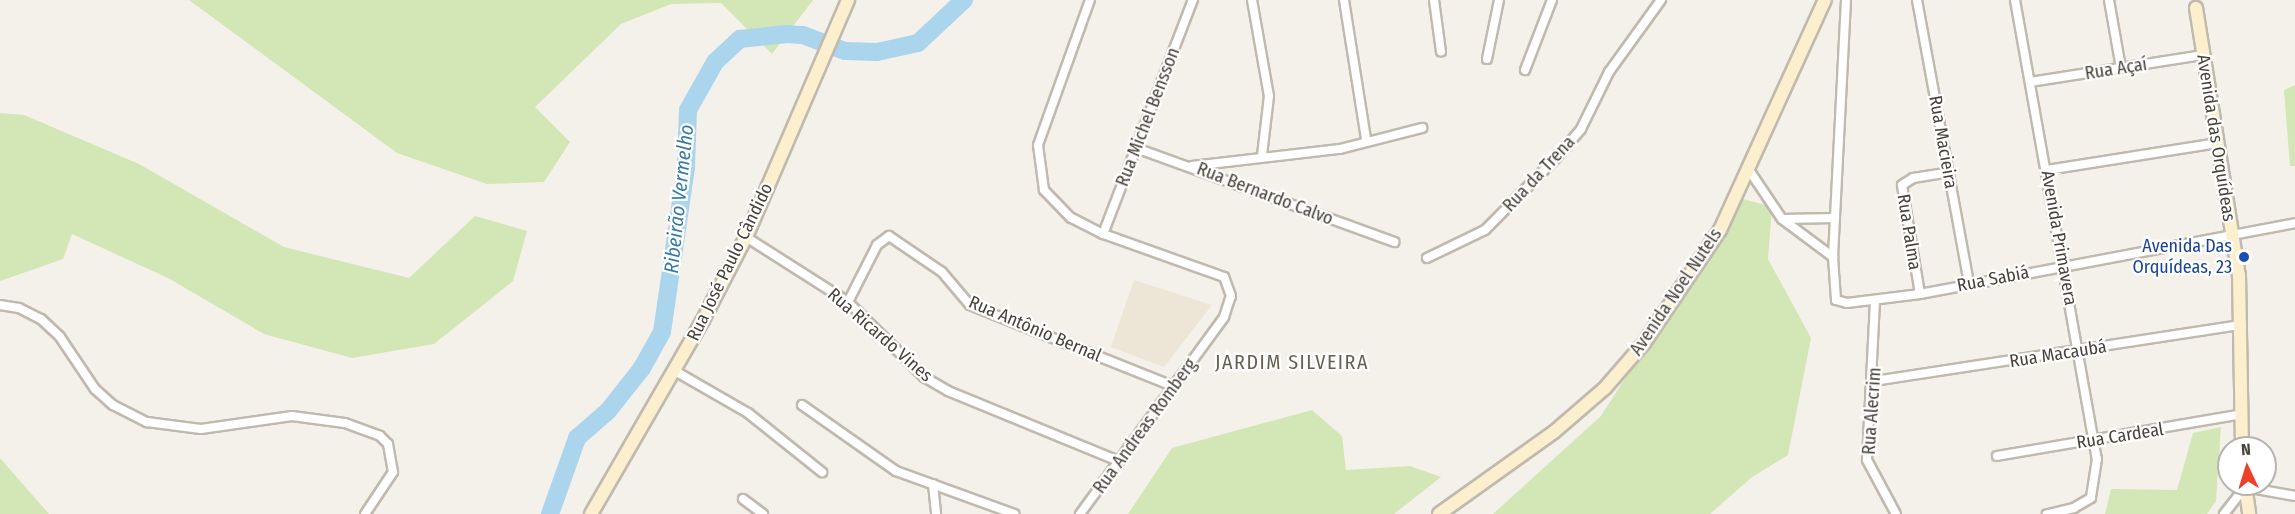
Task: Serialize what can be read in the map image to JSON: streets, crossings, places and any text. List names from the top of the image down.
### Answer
{
  "streets": {
    "street": [
      "Rua Açaí",
      "Rua Michel Bensson",
      "Avenida das Orquídeas",
      "Rua Macieira",
      "Rua da Trena",
      "Rua Bernardo Calvo",
      "Rua Palma",
      "Avenida Primavera",
      "Rua José Paulo Cândido",
      "Rua Sabiá",
      "Avenida Noel Nutels",
      "Rua Antônio Bernal",
      "Rua Ricardo Vines",
      "Rua Macaubá",
      "Rua Alecrim",
      "Rua Andreas Romberg",
      "Rua Cardeal"
    ]
  },
  "crossings": [
    ["Rua Açaí", "Avenida das Orquídeas"],
    ["Rua Açaí", "Avenida Primavera"],
    ["Rua Michel Bensson", "Rua Bernardo Calvo"],
    ["Rua Michel Bensson", "Rua Andreas Romberg"],
    ["Avenida das Orquídeas", "Rua Sabiá"],
    ["Avenida das Orquídeas", "Rua Macaubá"],
    ["Avenida das Orquídeas", "Rua Cardeal"],
    ["Rua Macieira", "Rua Palma"],
    ["Rua Macieira", "Rua Sabiá"],
    ["Rua Palma", "Rua Sabiá"],
    ["Avenida Primavera", "Rua Sabiá"],
    ["Avenida Primavera", "Rua Macaubá"],
    ["Avenida Primavera", "Rua Cardeal"],
    ["Rua José Paulo Cândido", "Rua Ricardo Vines"],
    ["Rua Sabiá", "Rua Alecrim"],
    ["Rua Antônio Bernal", "Rua Ricardo Vines"],
    ["Rua Antônio Bernal", "Rua Andreas Romberg"],
    ["Rua Ricardo Vines", "Rua Andreas Romberg"],
    ["Rua Macaubá", "Rua Alecrim"]
  ],
  "districts": ["JARDIM SILVEIRA"],
  "water": ["Ribeirão Vermelho"],
  "places": ["Avenida Das Orquídeas, 23"],
  "north": "top"
}
